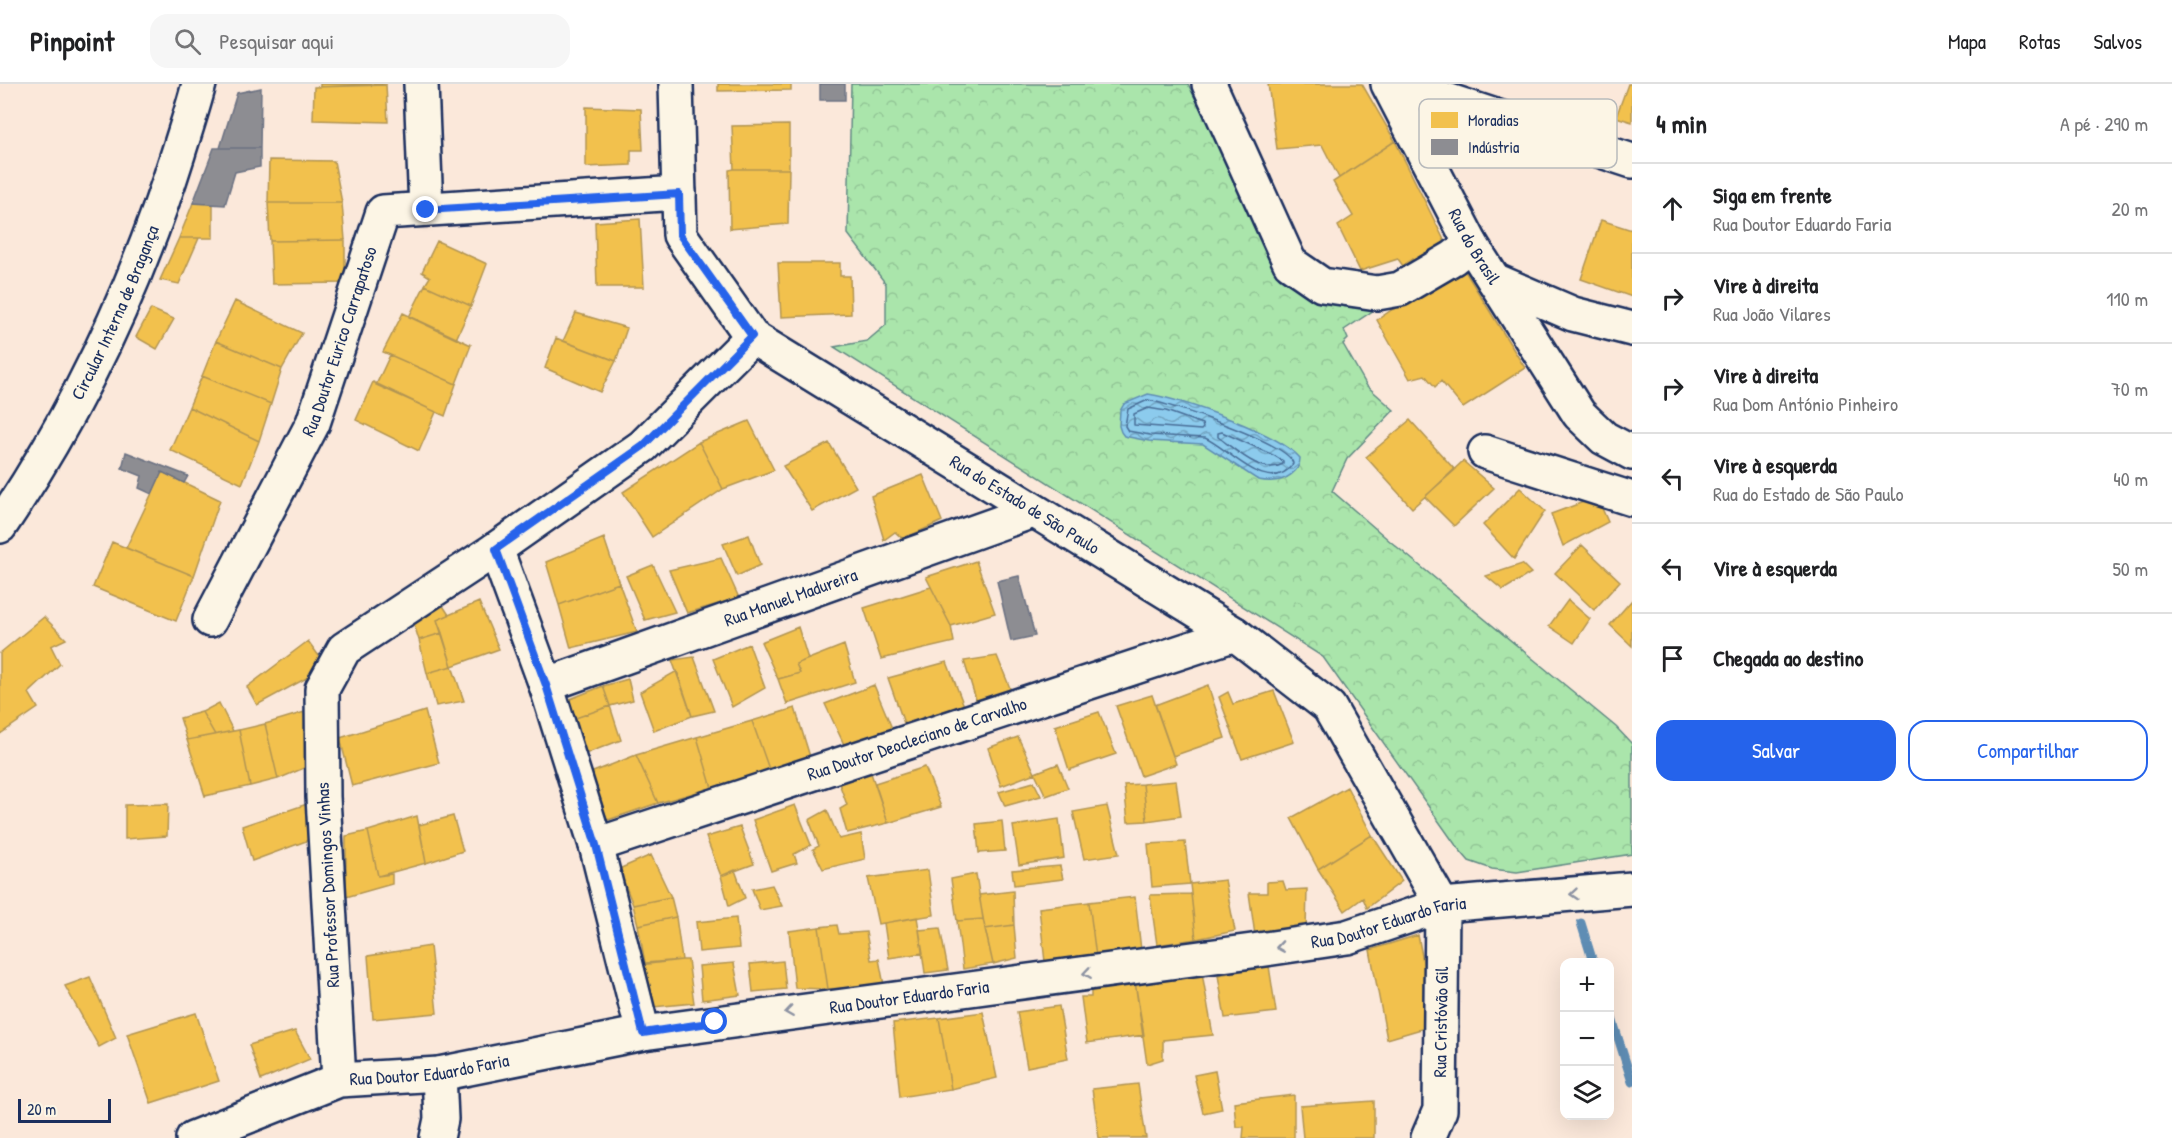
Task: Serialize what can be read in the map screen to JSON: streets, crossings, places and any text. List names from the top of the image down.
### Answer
{
  "streets": {
    "street": [
      "Rua do Brasil",
      "Circular Interna de Bragança",
      "Rua Doutor Eurico Carrapatoso",
      "Rua do Estado de São Paulo",
      "Rua Manuel Madureira",
      "Rua Doutor Deocleciano de Carvalho",
      "Rua Professor Domingos Vinhas",
      "Rua Doutor Eduardo Faria",
      "Rua Cristóvão Gil"
    ]
  },
  "crossings": [
    ["Rua do Estado de São Paulo", "Rua Manuel Madureira"],
    ["Rua do Estado de São Paulo", "Rua Doutor Deocleciano de Carvalho"],
    ["Rua do Estado de São Paulo", "Rua Doutor Eduardo Faria"],
    ["Rua do Estado de São Paulo", "Rua Cristóvão Gil"],
    ["Rua Professor Domingos Vinhas", "Rua Doutor Eduardo Faria"],
    ["Rua Doutor Eduardo Faria", "Rua Cristóvão Gil"]
  ],
  "one_way": ["Rua Doutor Eduardo Faria"],
  "legend": ["Moradias", "Indústria"],
  "scale_bar": "20 m",
  "page": {
    "header": "Pinpoint",
    "search": "Pesquisar aqui",
    "nav": ["Mapa", "Rotas", "Salvos"],
    "heading": ["4 min", "A pé · 290 m"],
    "list": [
      ["Siga em frente", "Rua Doutor Eduardo Faria", "20 m"],
      ["Vire à direita", "Rua João Vilares", "110 m"],
      ["Vire à direita", "Rua Dom António Pinheiro", "70 m"],
      ["Vire à esquerda", "Rua do Estado de São Paulo", "40 m"],
      ["Vire à esquerda", "50 m"],
      "Chegada ao destino"
    ],
    "buttons": ["Salvar", "Compartilhar"],
    "map_buttons": ["+", "−"],
    "scale": "20 m"
  }
}
